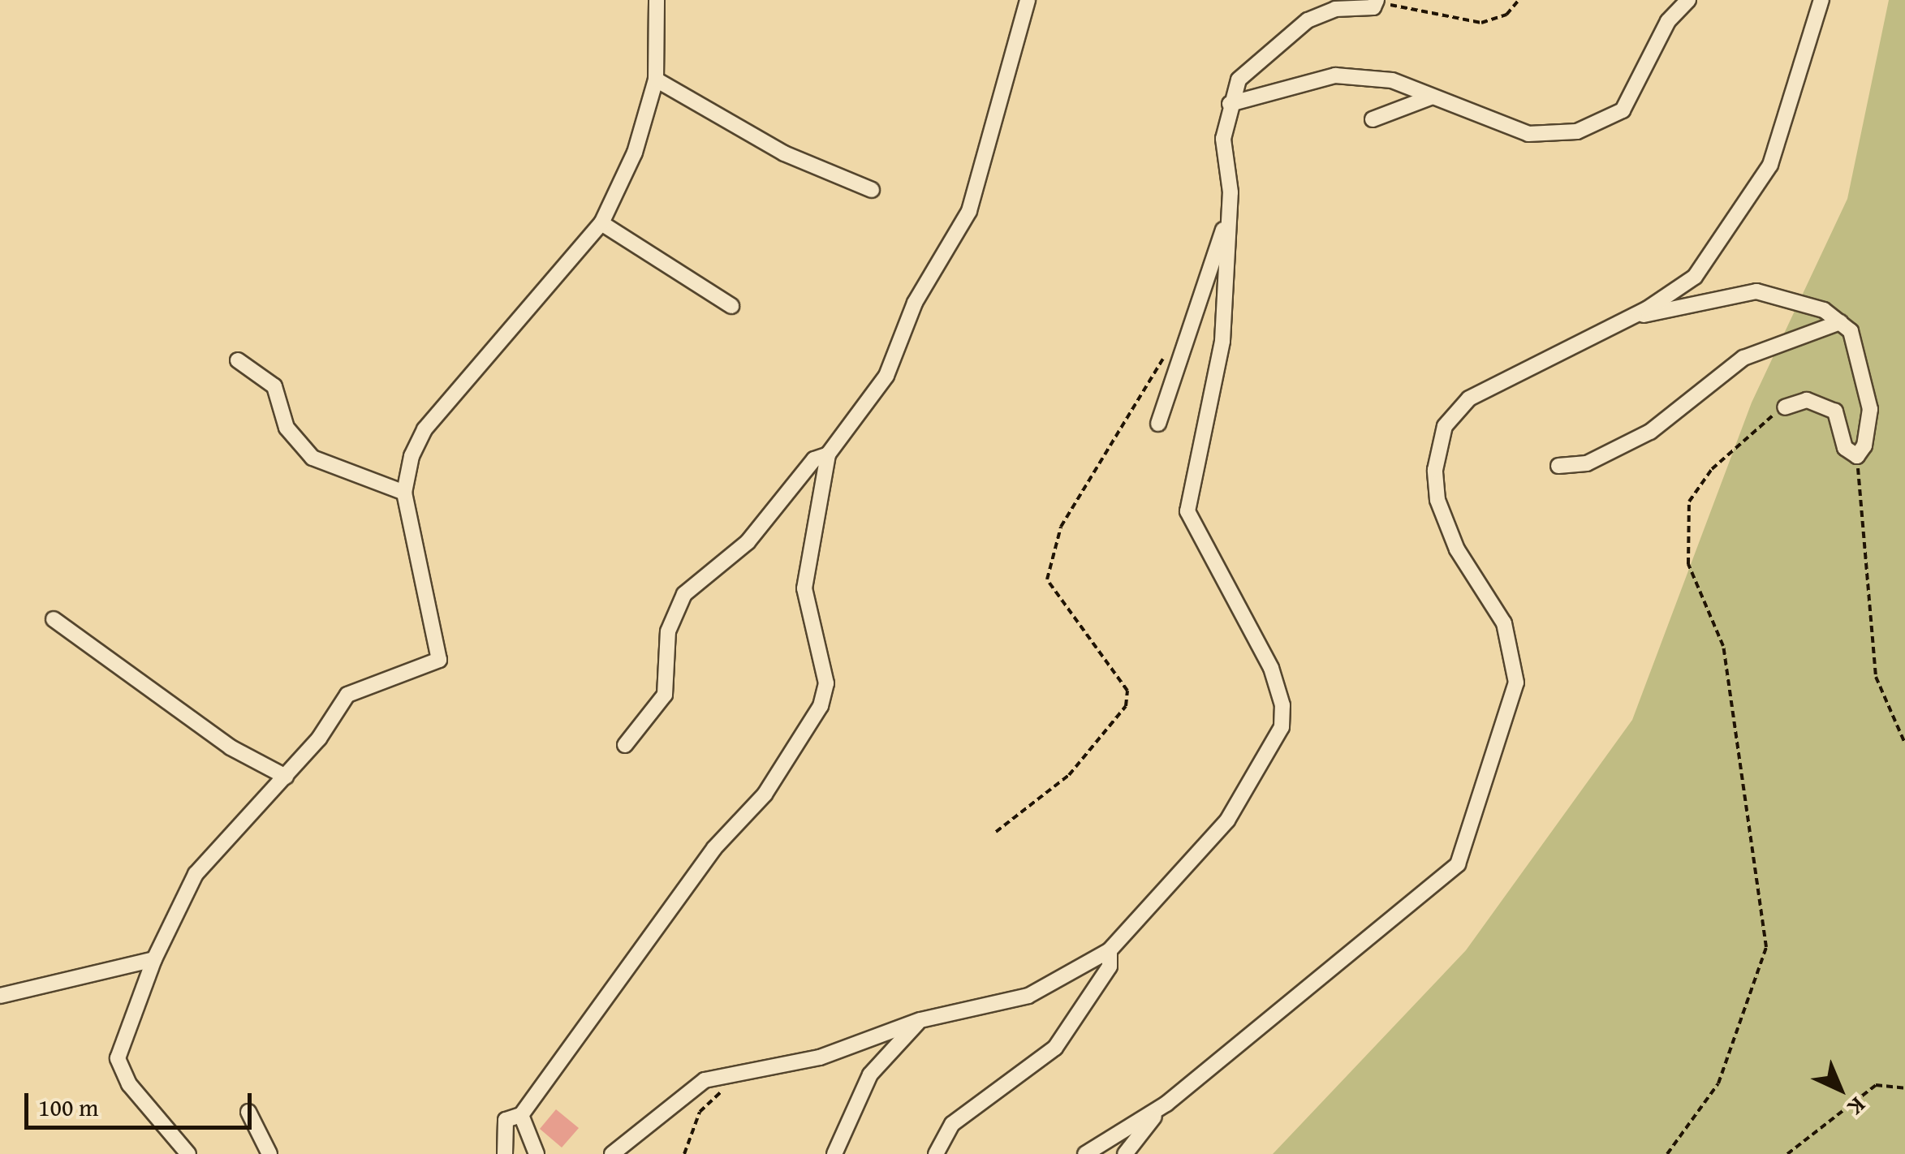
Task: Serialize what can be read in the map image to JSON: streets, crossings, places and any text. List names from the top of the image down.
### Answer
{
  "scale_bar": "100 m",
  "north": "bottom right"
}
